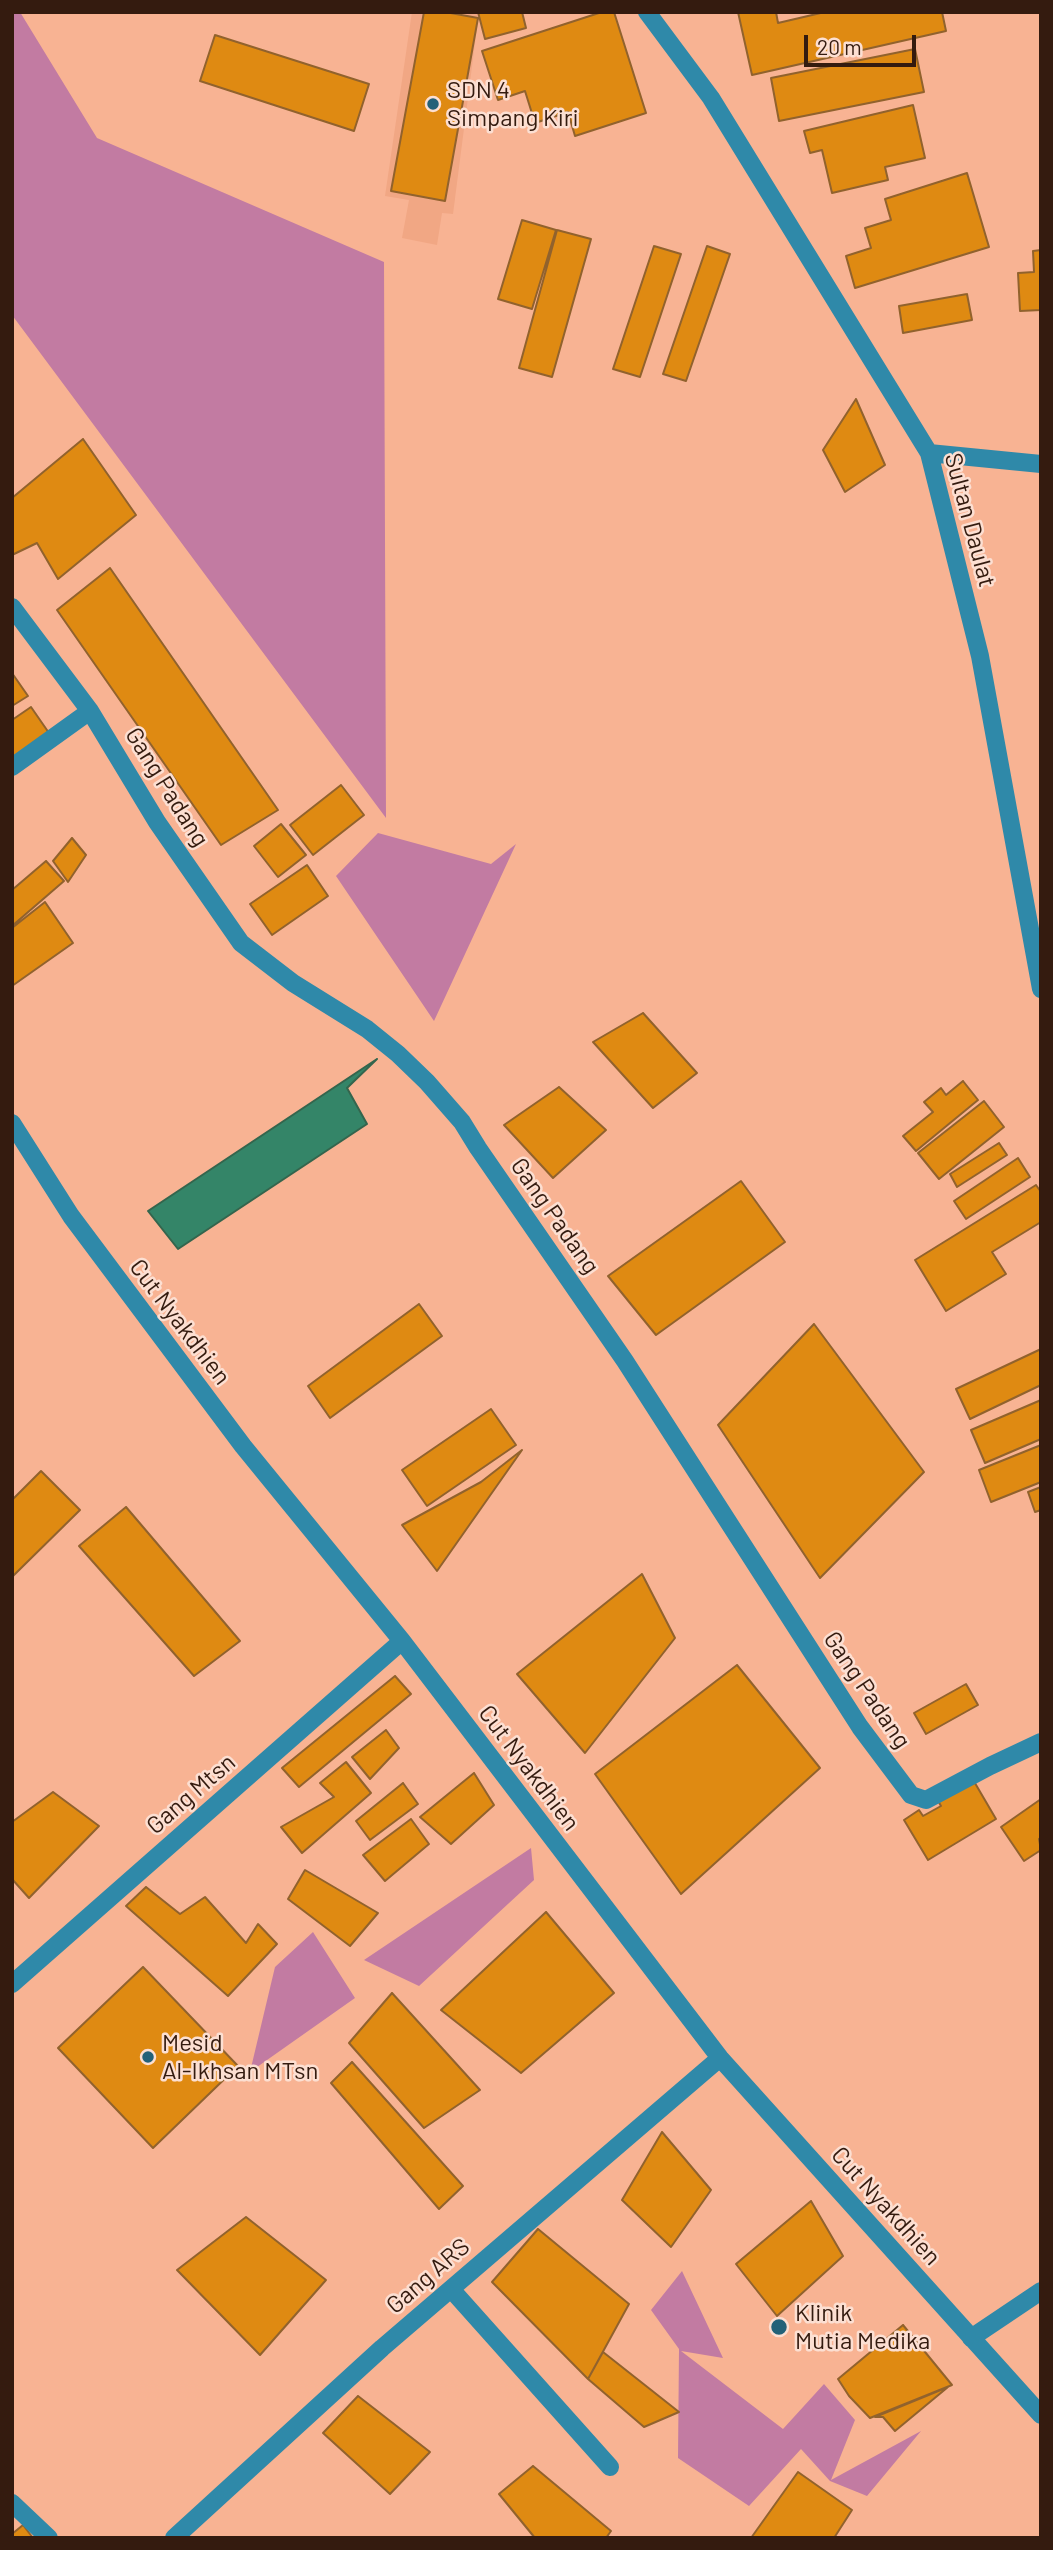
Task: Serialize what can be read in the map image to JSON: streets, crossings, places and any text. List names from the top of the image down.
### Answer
{
  "streets": {
    "street": [
      "Sultan Daulat",
      "Gang Padang",
      "Cut Nyakdhien",
      "Gang Mtsn",
      "Gang ARS"
    ]
  },
  "crossings": [
    ["Cut Nyakdhien", "Gang Mtsn"],
    ["Cut Nyakdhien", "Gang ARS"]
  ],
  "places": ["SDN 4 Simpang Kiri", "Mesid Al-Ikhsan MTsn", "Klinik Mutia Medika"],
  "scale_bar": "20 m"
}
